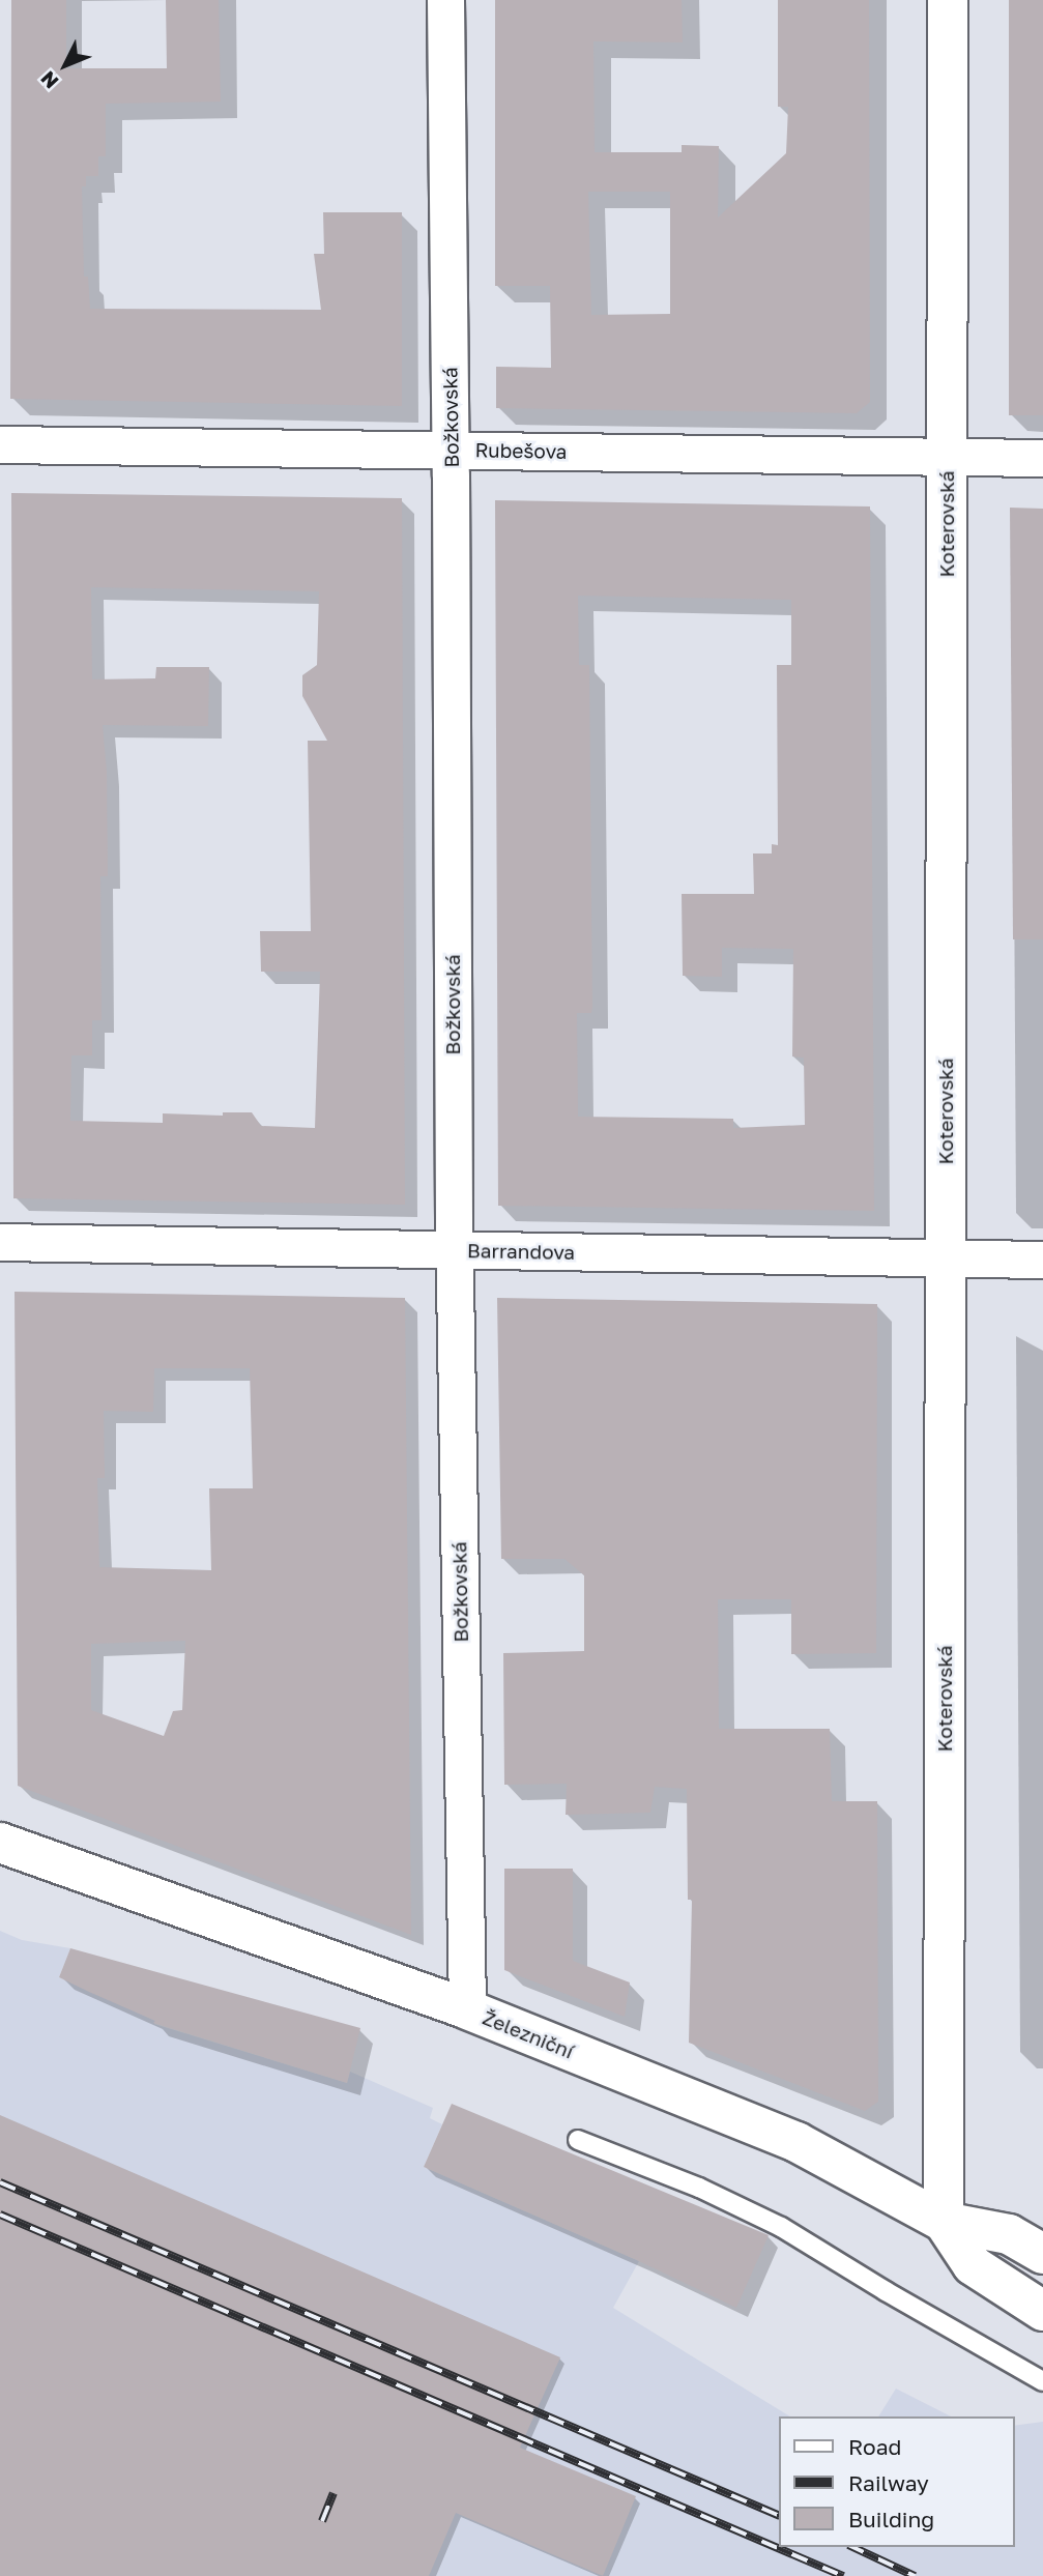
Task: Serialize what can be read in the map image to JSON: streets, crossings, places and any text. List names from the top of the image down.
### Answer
{
  "streets": {
    "street": [
      "Božkovská",
      "Rubešova",
      "Koterovská",
      "Barrandova",
      "Železniční"
    ]
  },
  "crossings": [
    ["Božkovská", "Rubešova"],
    ["Božkovská", "Barrandova"],
    ["Božkovská", "Železniční"],
    ["Rubešova", "Koterovská"],
    ["Koterovská", "Barrandova"],
    ["Koterovská", "Železniční"]
  ],
  "legend": ["Road", "Railway", "Building"],
  "north": "bottom left"
}
